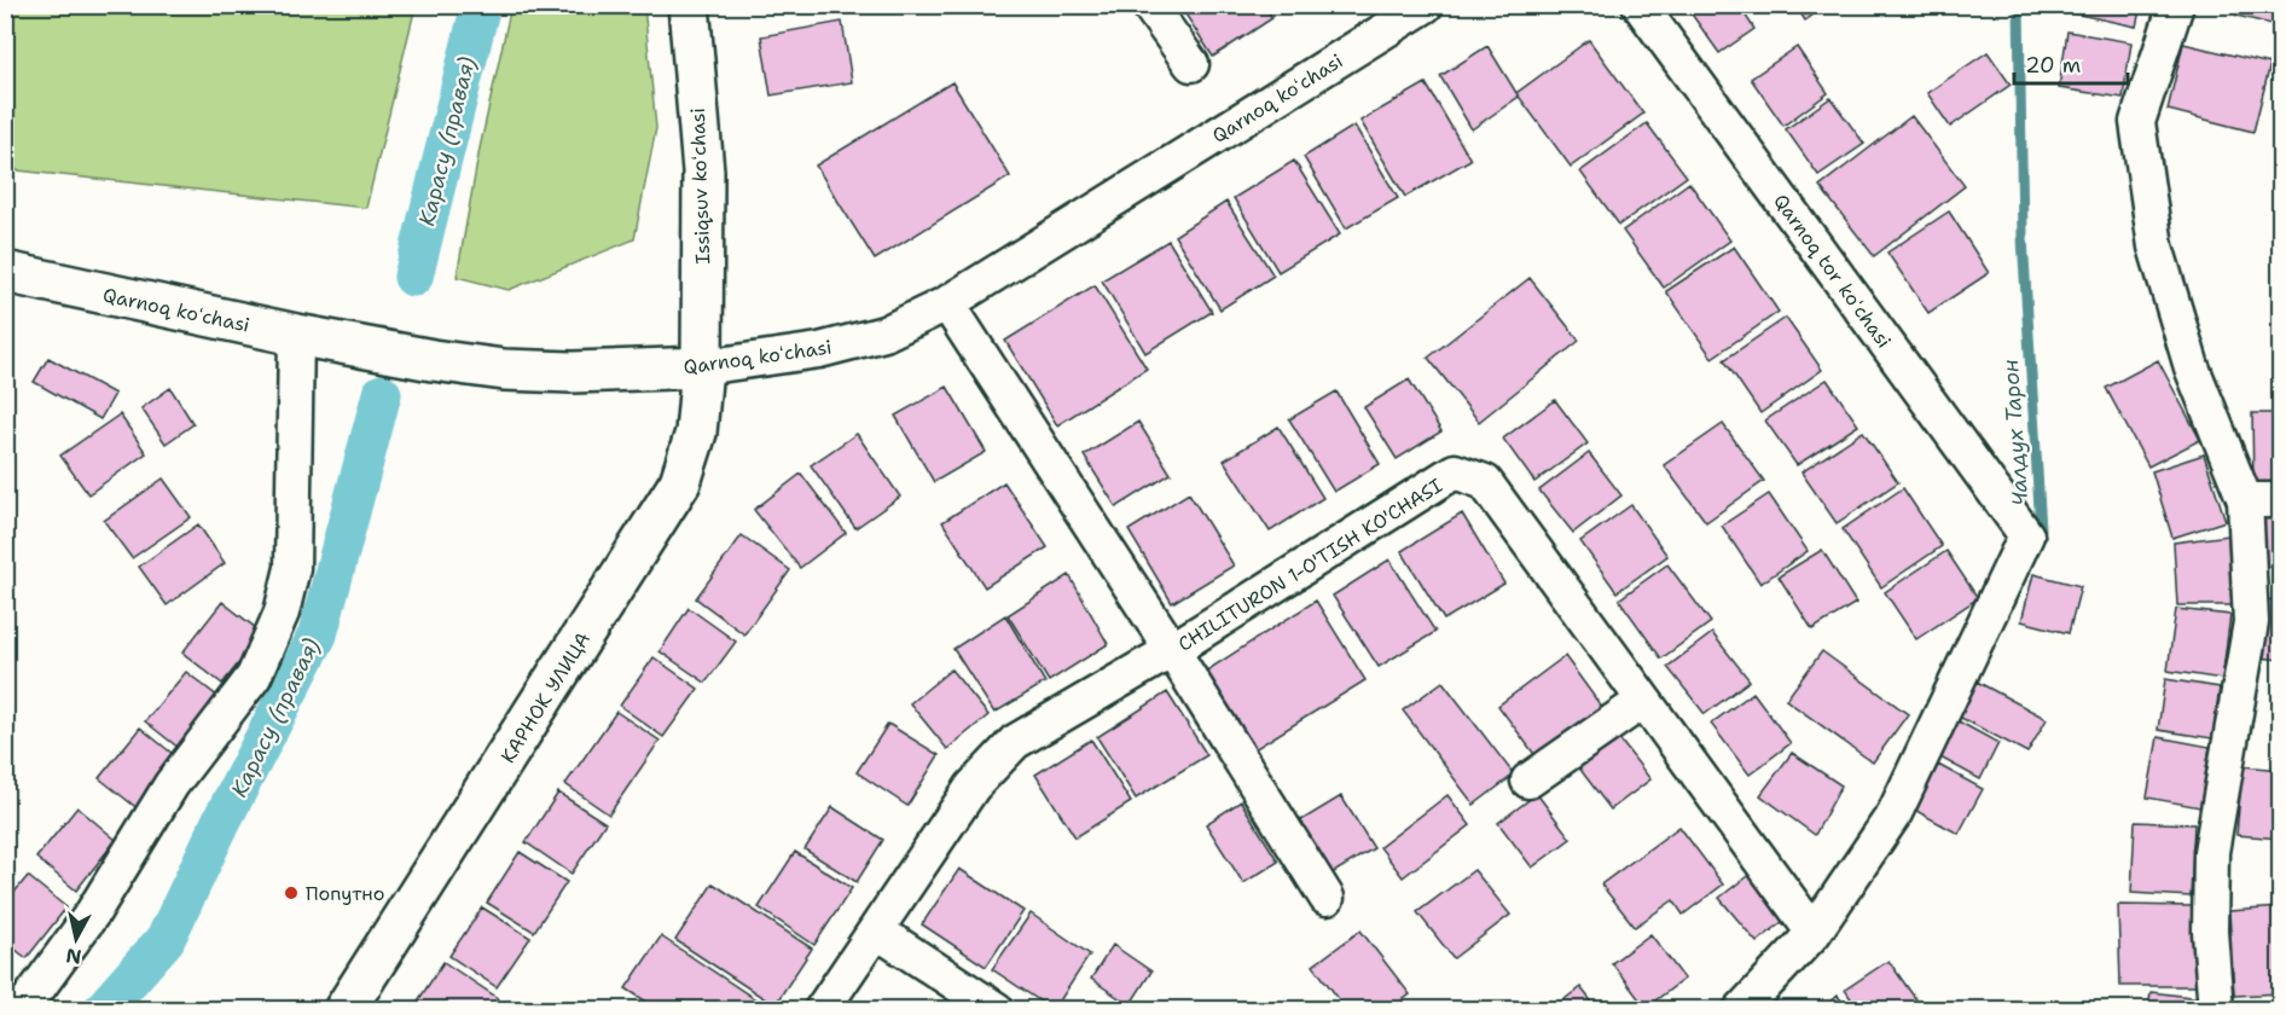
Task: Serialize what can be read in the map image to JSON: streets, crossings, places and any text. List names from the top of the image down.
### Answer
{
  "streets": {
    "street": [
      "Qarnoq koʻchasi",
      "Issiqsuv koʻchasi",
      "Qarnoq tor koʻchasi",
      "CHILITURON 1-O'TISH KO'CHASI",
      "КАРНОК УЛИЦА"
    ]
  },
  "crossings": [
    ["Qarnoq koʻchasi", "Issiqsuv koʻchasi"],
    ["Qarnoq koʻchasi", "КАРНОК УЛИЦА"],
    ["Issiqsuv koʻchasi", "КАРНОК УЛИЦА"],
    ["Qarnoq tor koʻchasi", "CHILITURON 1-O'TISH KO'CHASI"]
  ],
  "water": ["Карасу (правая)", "Чалдух Тарон"],
  "places": ["Попутно"],
  "scale_bar": "20 m",
  "north": "bottom"
}
